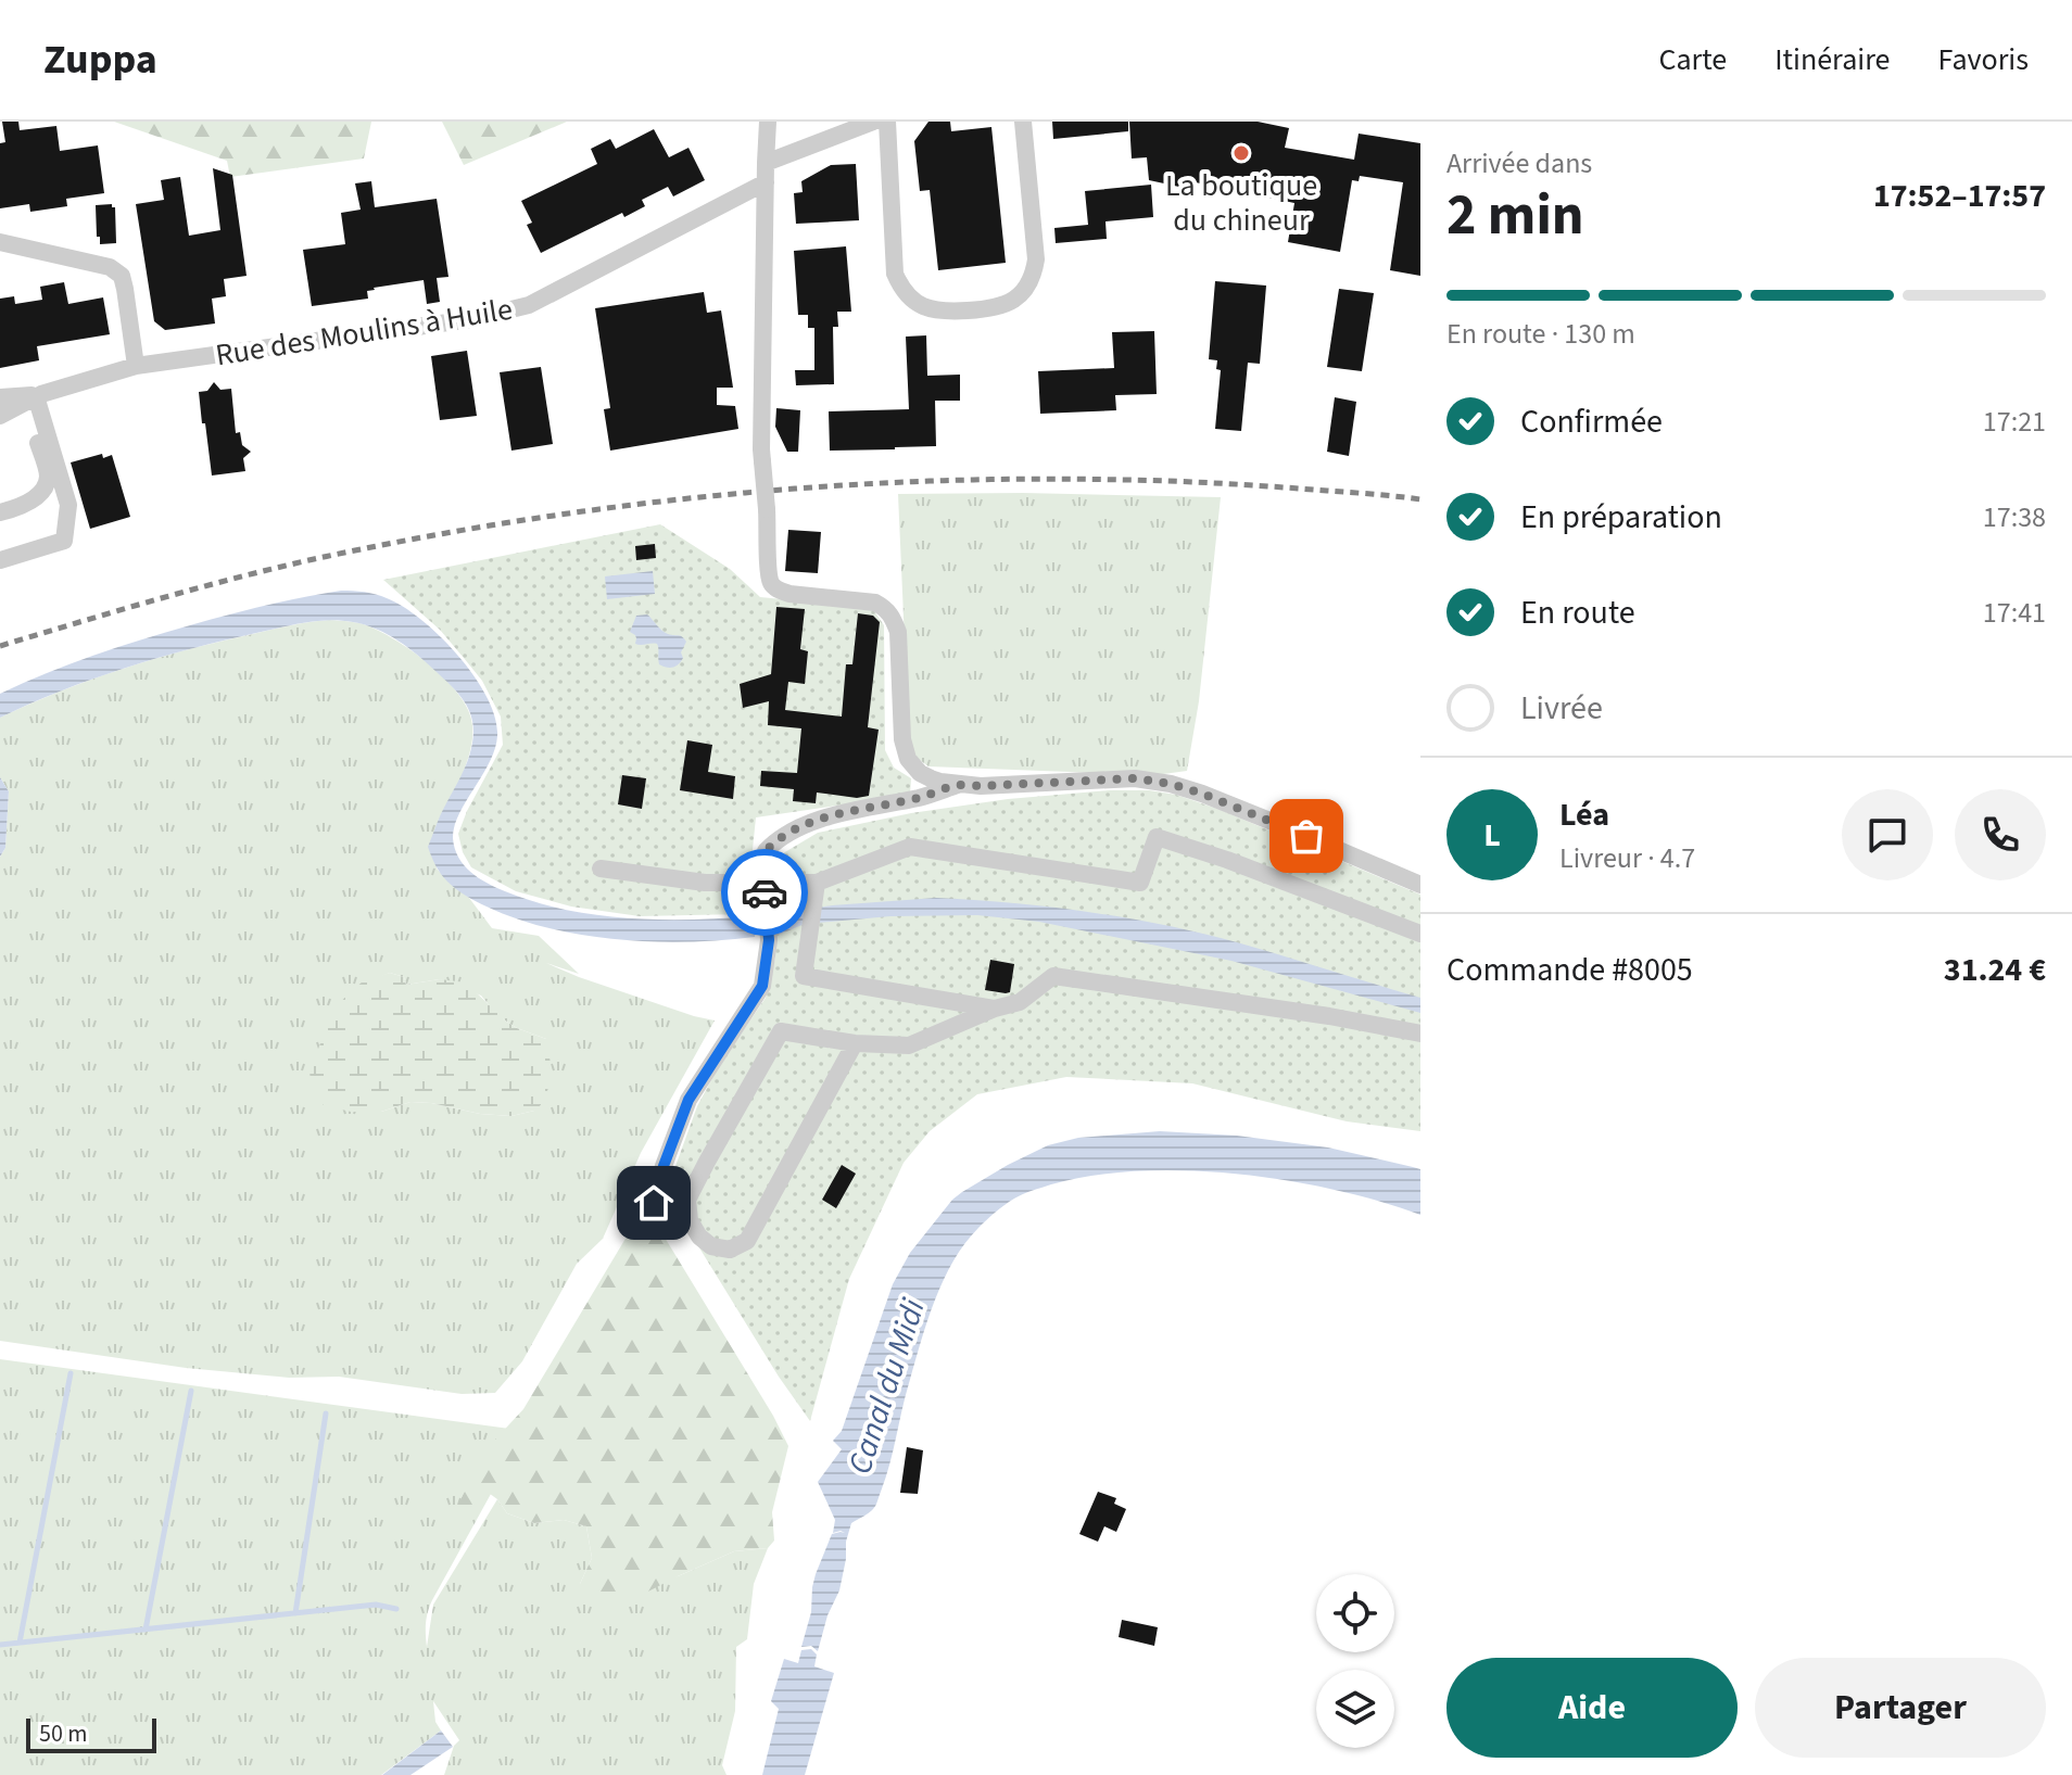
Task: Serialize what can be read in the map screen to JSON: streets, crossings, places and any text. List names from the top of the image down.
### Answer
{
  "streets": {
    "street": ["Rue des Moulins à Huile"]
  },
  "water": ["Canal du Midi"],
  "places": ["La boutique du chineur"],
  "scale_bar": "50 m",
  "page": {
    "header": "Zuppa",
    "nav": ["Carte", "Itinéraire", "Favoris"],
    "heading": ["2 min", "Arrivée dans", "17:52–17:57"],
    "panel": [
      "Léa",
      "Livreur · 4.7",
      "Commande #8005",
      "31.24 €"
    ],
    "bar": "En route · 130 m",
    "list": [
      ["Confirmée", "17:21"],
      ["En préparation", "17:38"],
      ["En route", "17:41"],
      "Livrée"
    ],
    "round": "L",
    "buttons": ["Aide", "Partager"],
    "scale": "50 m"
  }
}
